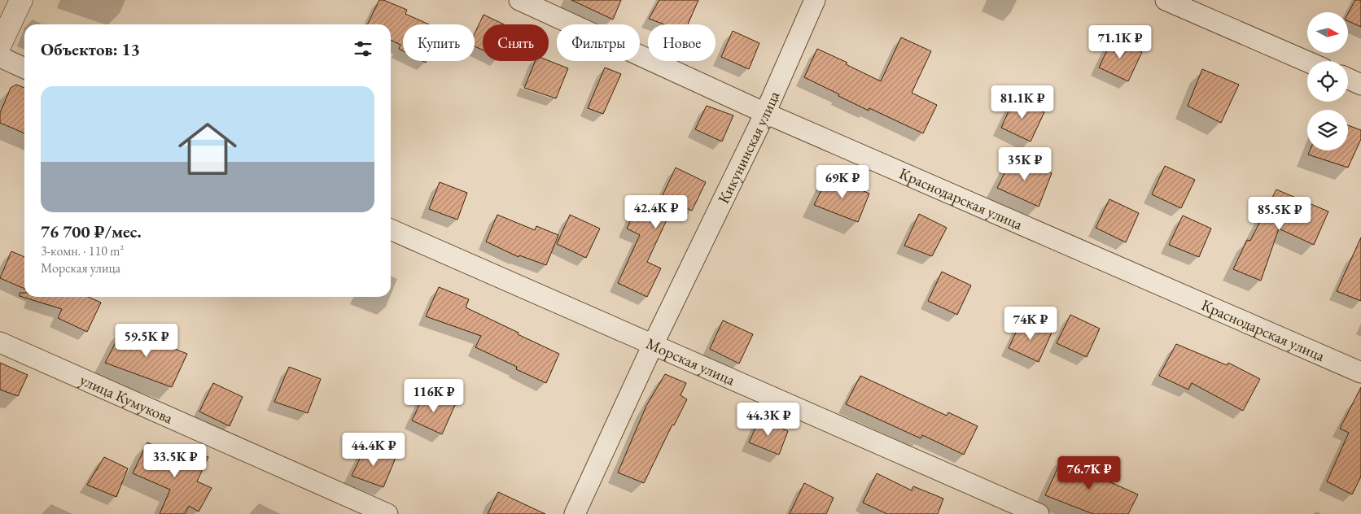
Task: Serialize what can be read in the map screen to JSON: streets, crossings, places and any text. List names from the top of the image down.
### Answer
{
  "streets": {
    "street": [
      "Кикунинская улица",
      "Краснодарская улица",
      "Морская улица",
      "улица Кумукова"
    ]
  },
  "crossings": [
    ["Кикунинская улица", "Краснодарская улица"],
    ["Кикунинская улица", "Морская улица"]
  ],
  "north": "right",
  "page": {
    "chip": [
      "Купить",
      "Снять",
      "Фильтры",
      "Новое"
    ],
    "heading": "Объектов: 13",
    "price": [
      "71.1K ₽",
      "81.1K ₽",
      "35K ₽",
      "69K ₽",
      "42.4K ₽",
      "85.5K ₽",
      "74K ₽",
      "59.5K ₽",
      "116K ₽",
      "44.3K ₽",
      "44.4K ₽",
      "33.5K ₽",
      "76.7K ₽"
    ],
    "list": [
      {
        "name": "76 700 ₽/мес.",
        "note": "3-комн. · 110 m² · Морская улица"
      }
    ]
  }
}
